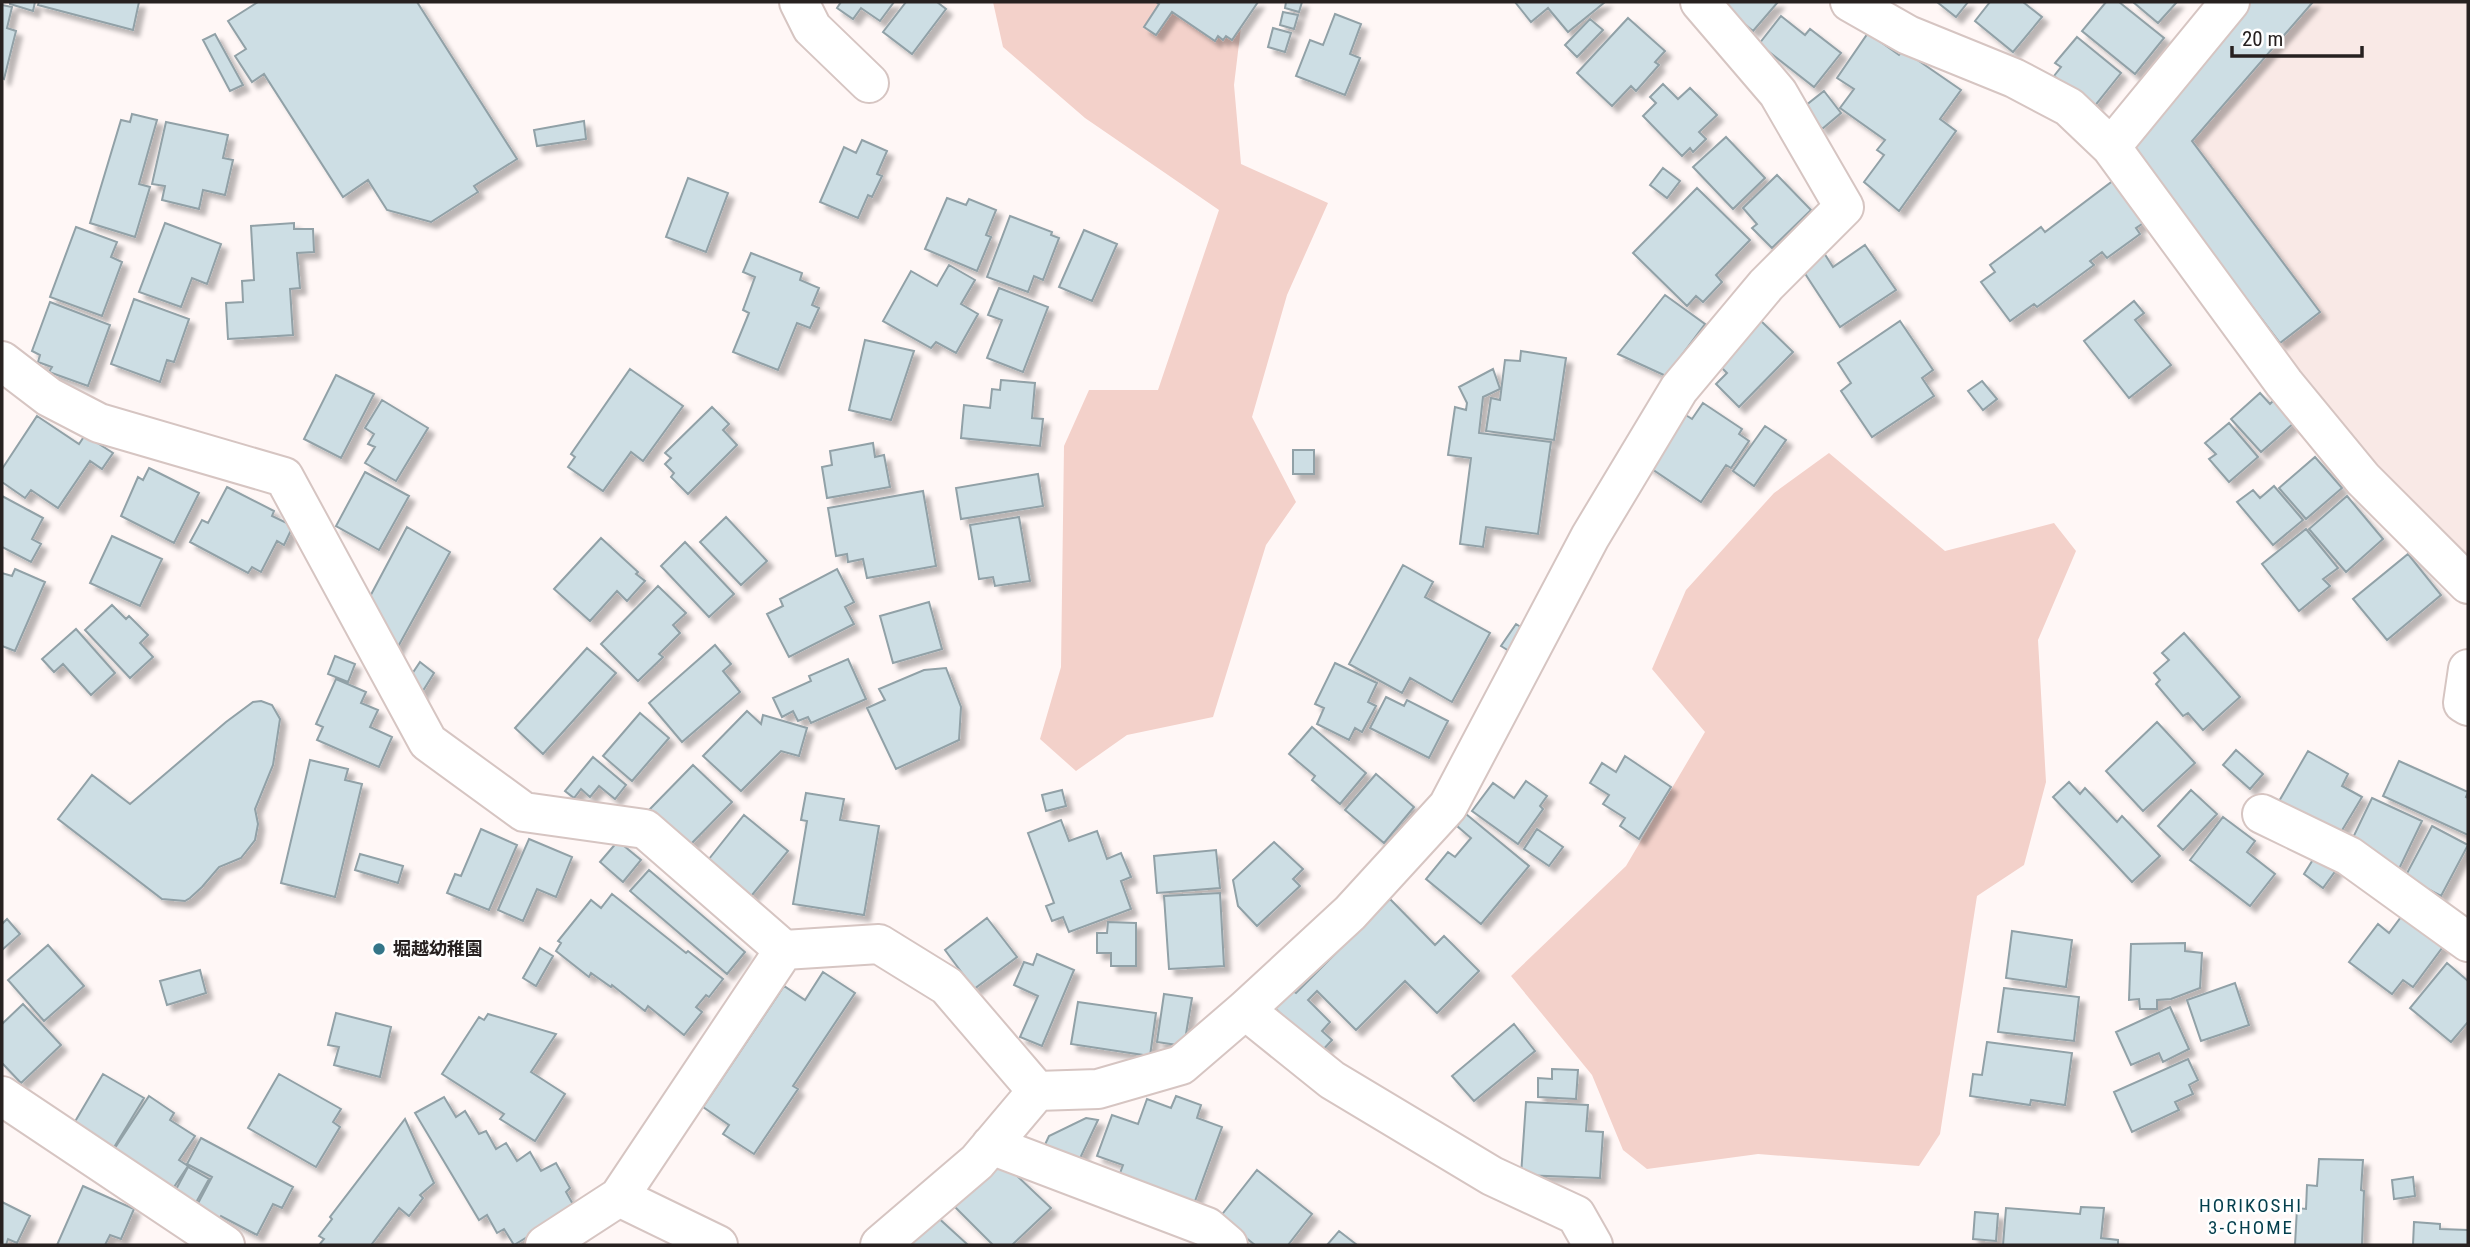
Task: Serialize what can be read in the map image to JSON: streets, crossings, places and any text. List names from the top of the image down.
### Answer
{
  "districts": ["HORIKOSHI 3-CHOME"],
  "places": ["堀越幼稚園"],
  "scale_bar": "20 m"
}
